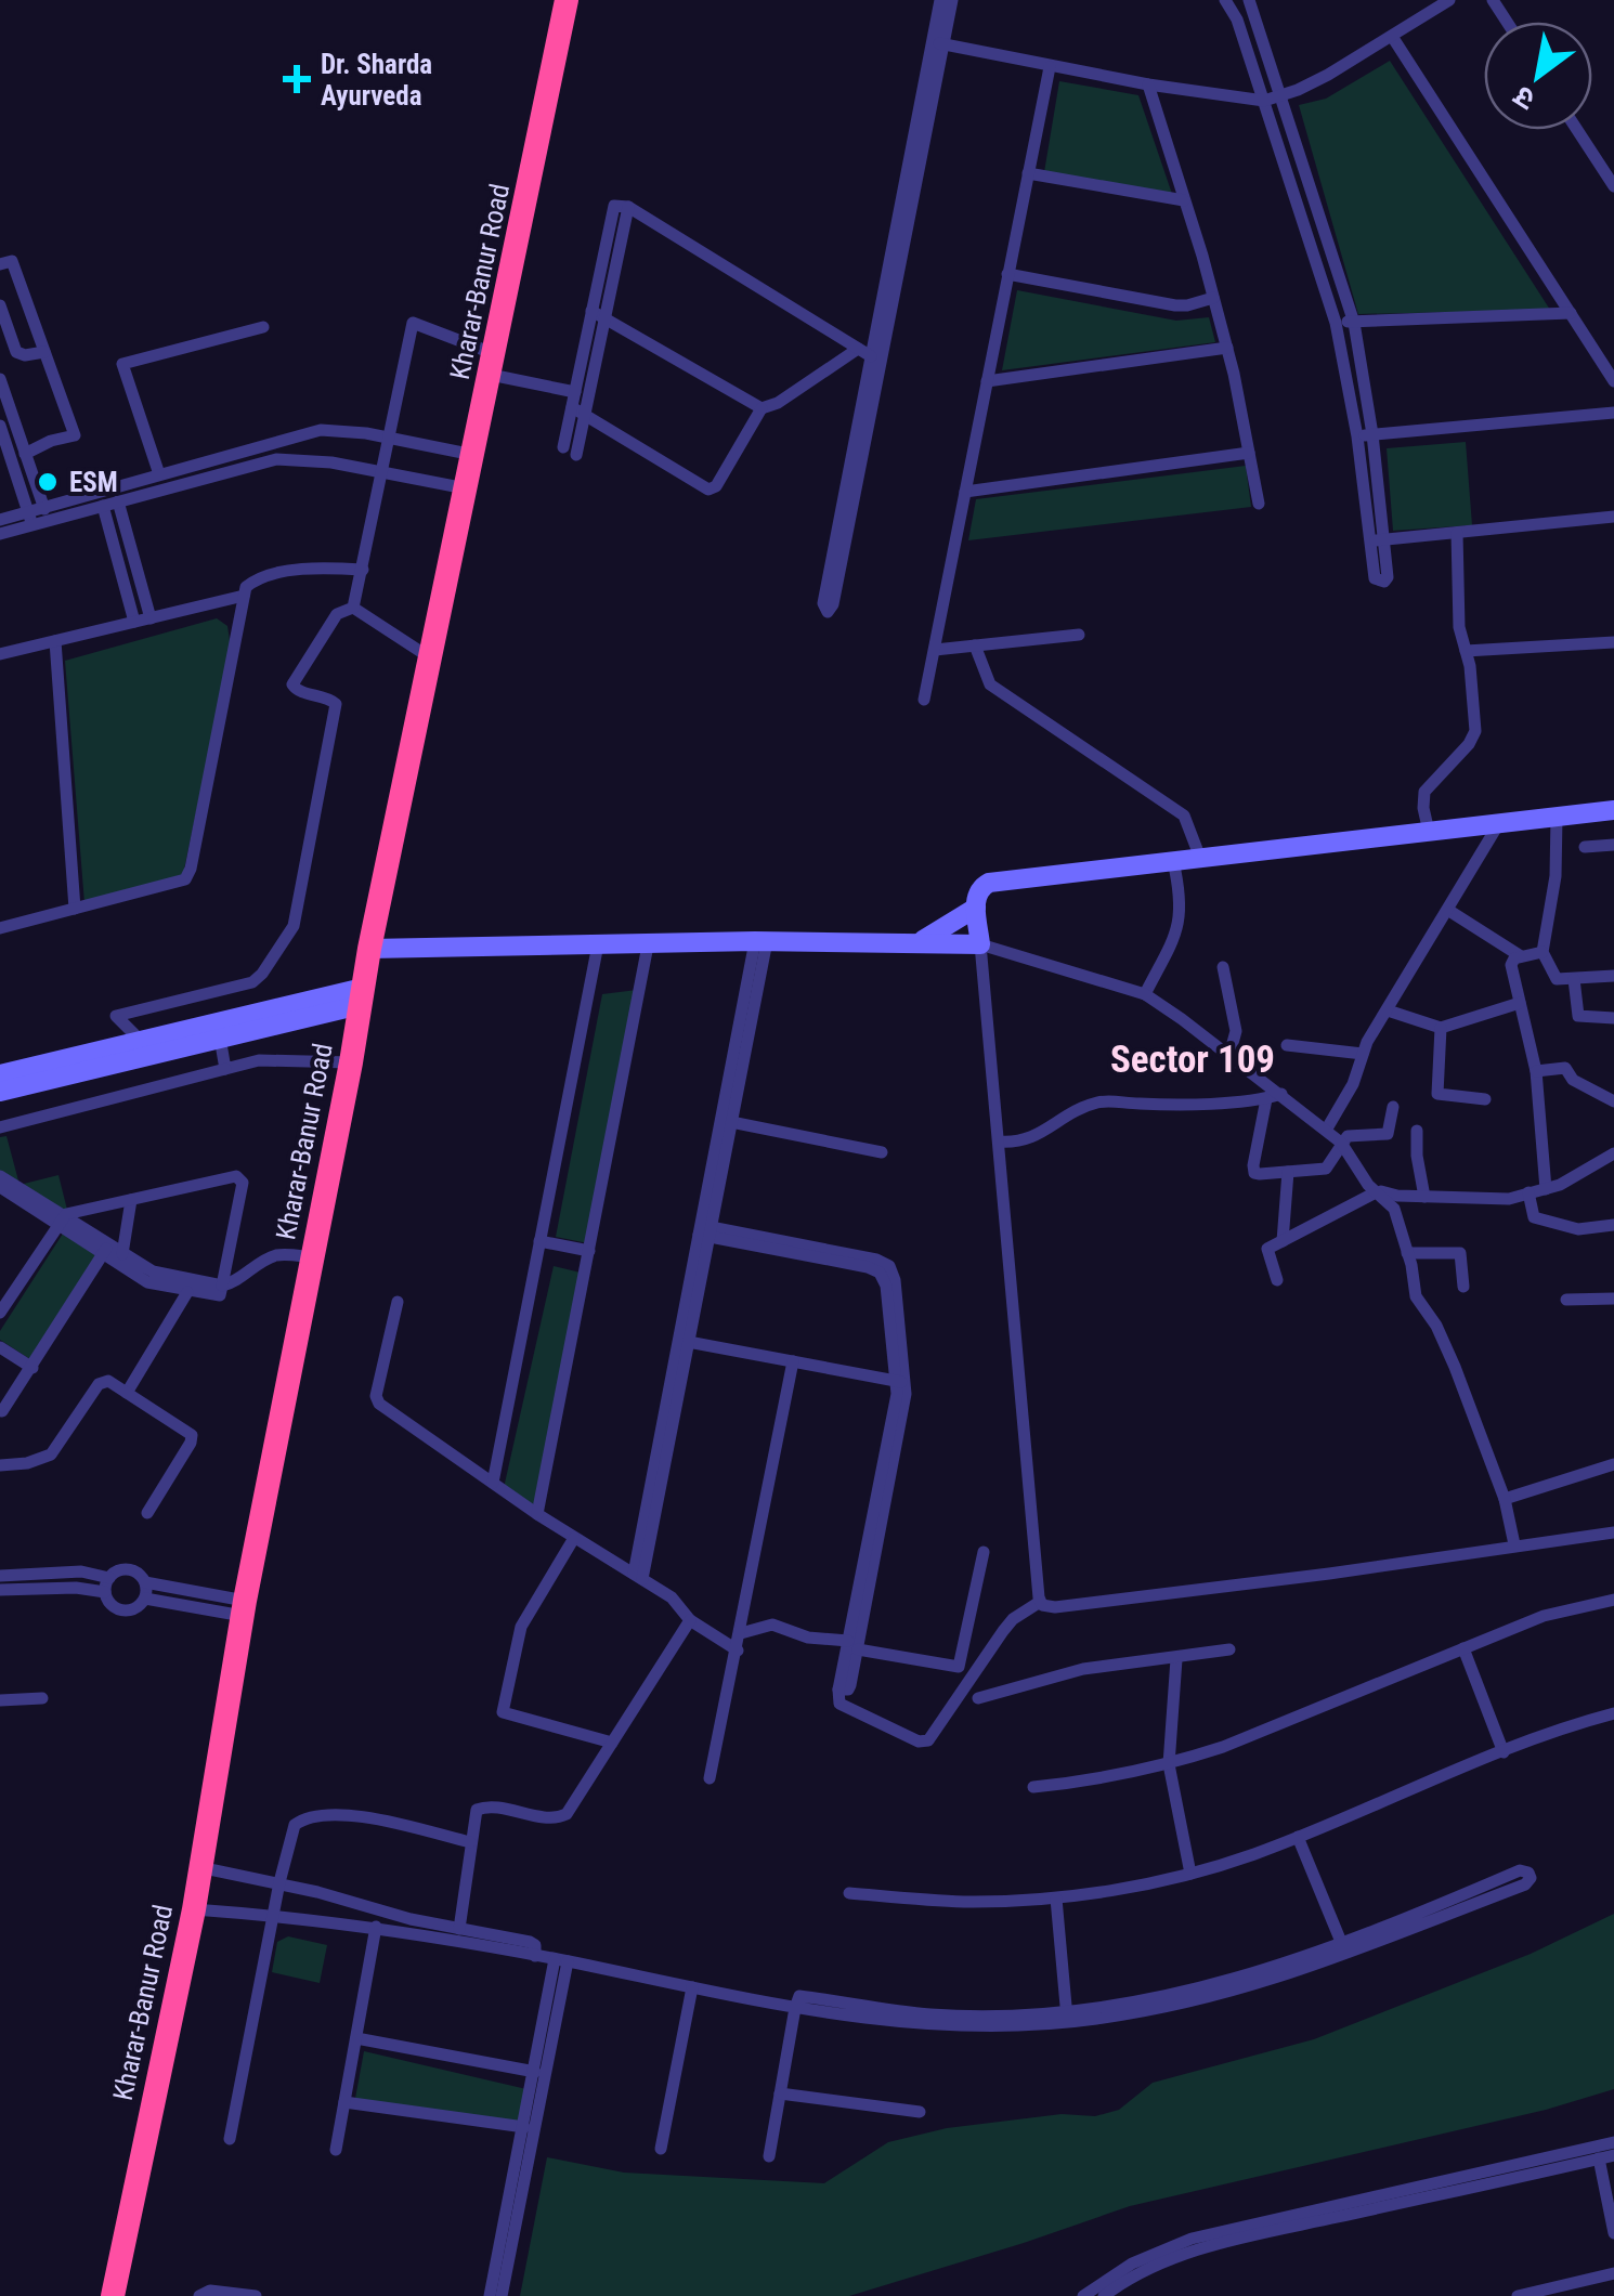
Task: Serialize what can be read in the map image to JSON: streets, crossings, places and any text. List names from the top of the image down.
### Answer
{
  "streets": {
    "highway": ["Kharar-Banur Road"]
  },
  "districts": ["Sector 109"],
  "places": {
    "health": ["Dr. Sharda Ayurveda"],
    "other": ["ESM"]
  },
  "north": "bottom left"
}
